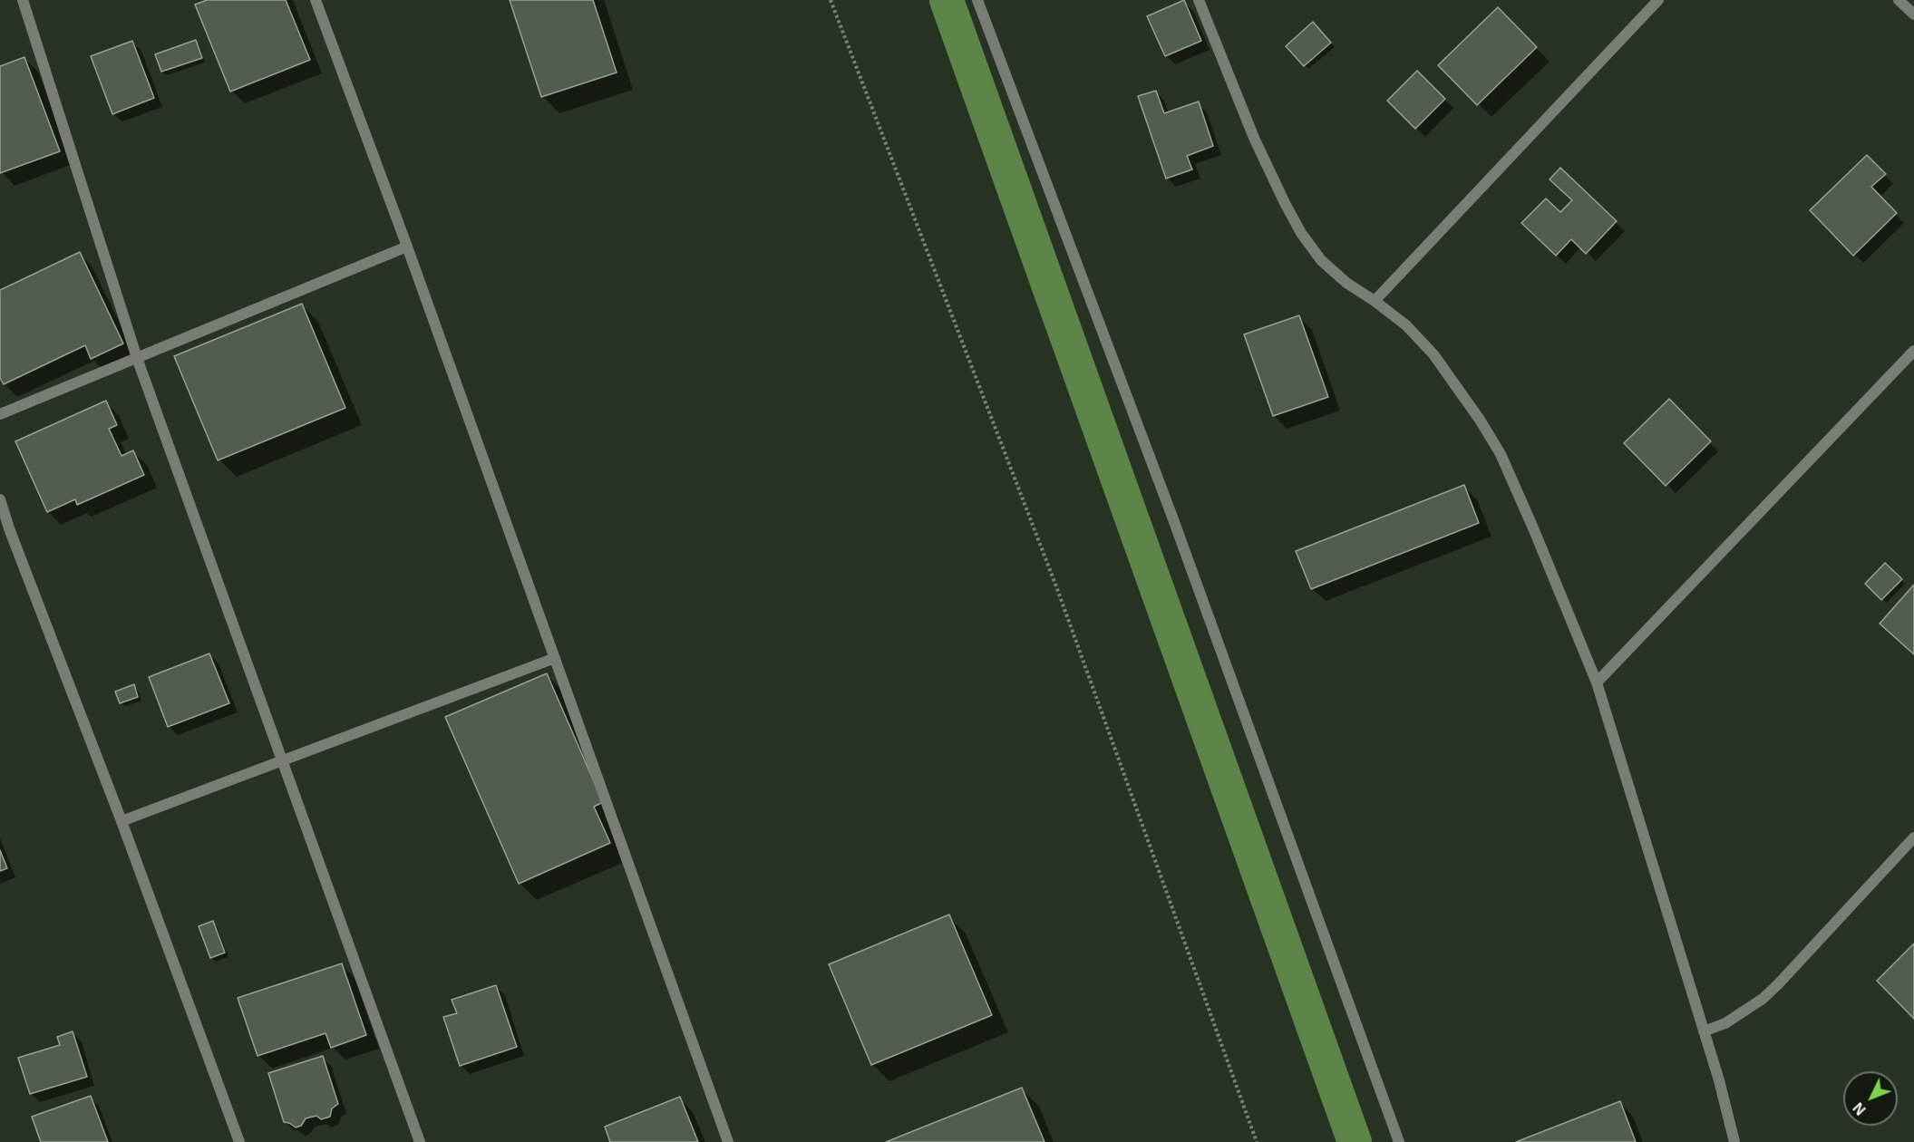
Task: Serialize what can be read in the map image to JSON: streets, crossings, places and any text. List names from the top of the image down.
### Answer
{
  "north": "bottom left"
}
